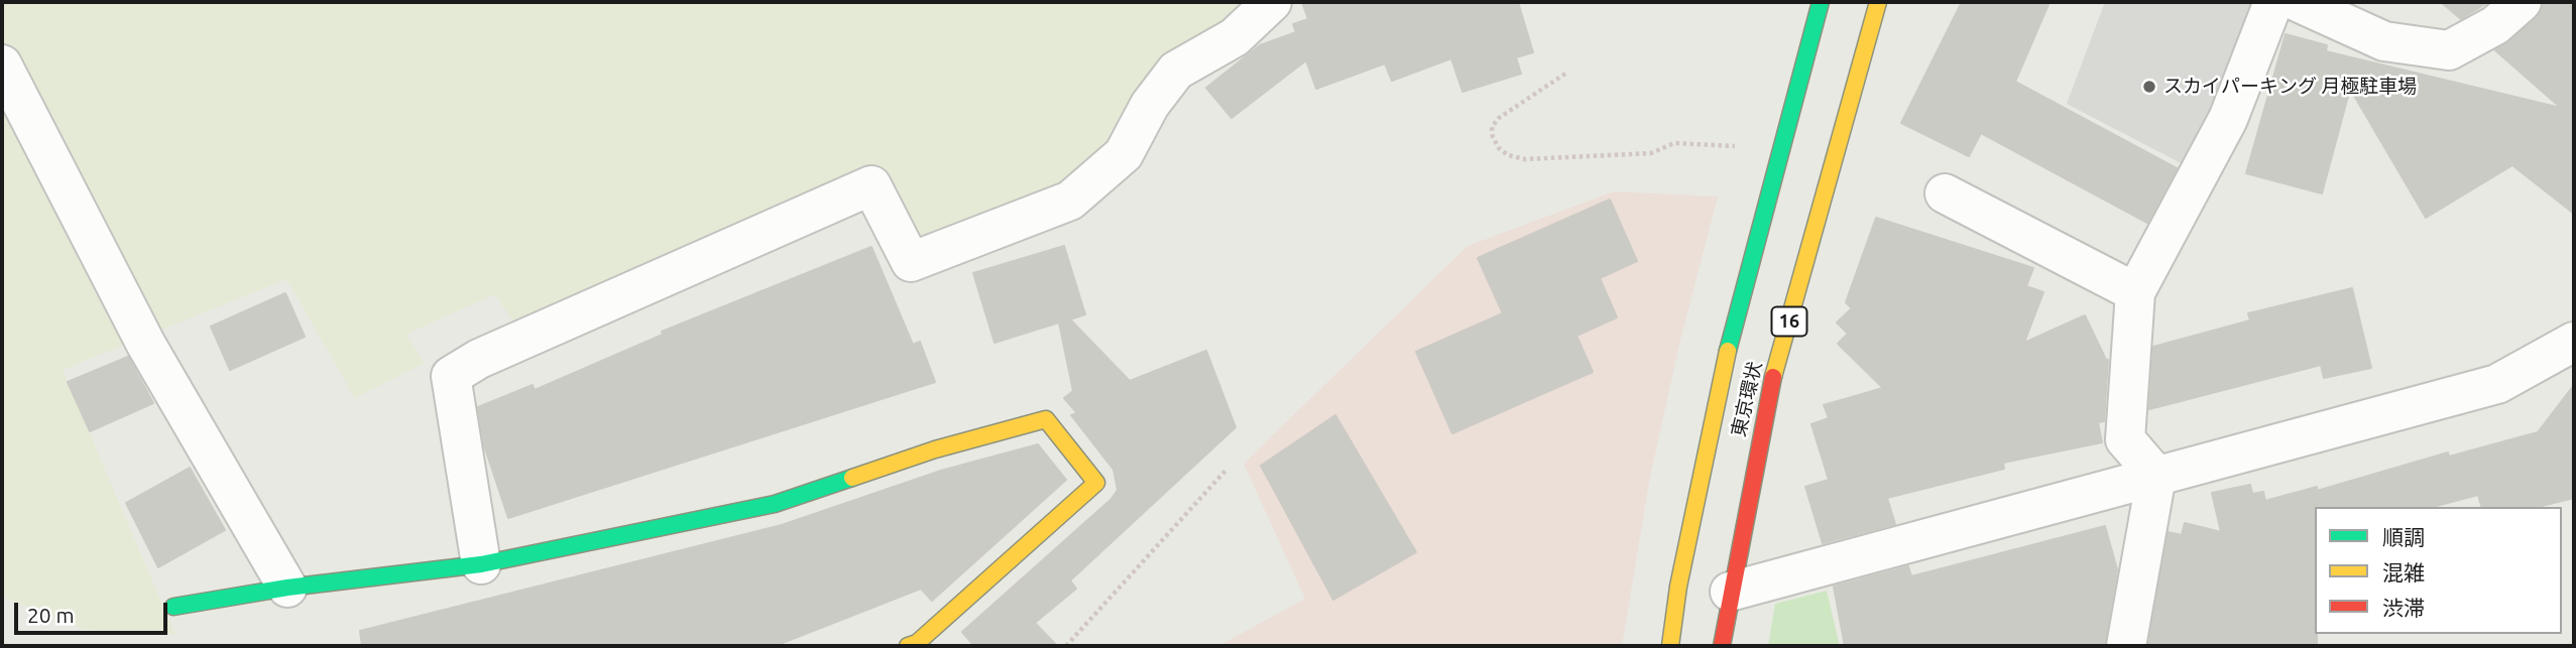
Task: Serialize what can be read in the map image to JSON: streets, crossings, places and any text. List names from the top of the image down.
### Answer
{
  "streets": {
    "main road": ["16", "東京環状"]
  },
  "places": ["スカイパーキング 月極駐車場"],
  "legend": ["順調", "混雑", "渋滞"],
  "scale_bar": "20 m"
}
